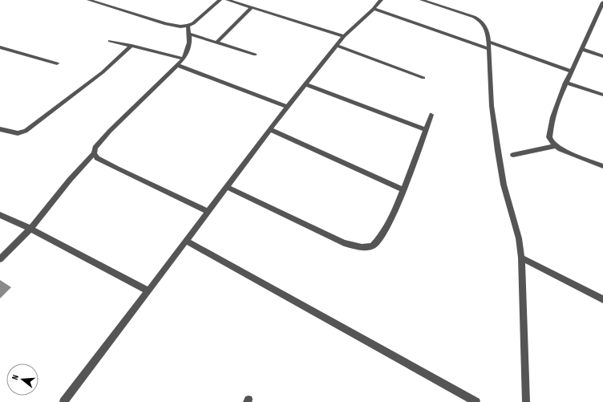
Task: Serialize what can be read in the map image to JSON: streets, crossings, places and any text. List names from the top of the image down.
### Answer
{
  "north": "left"
}
